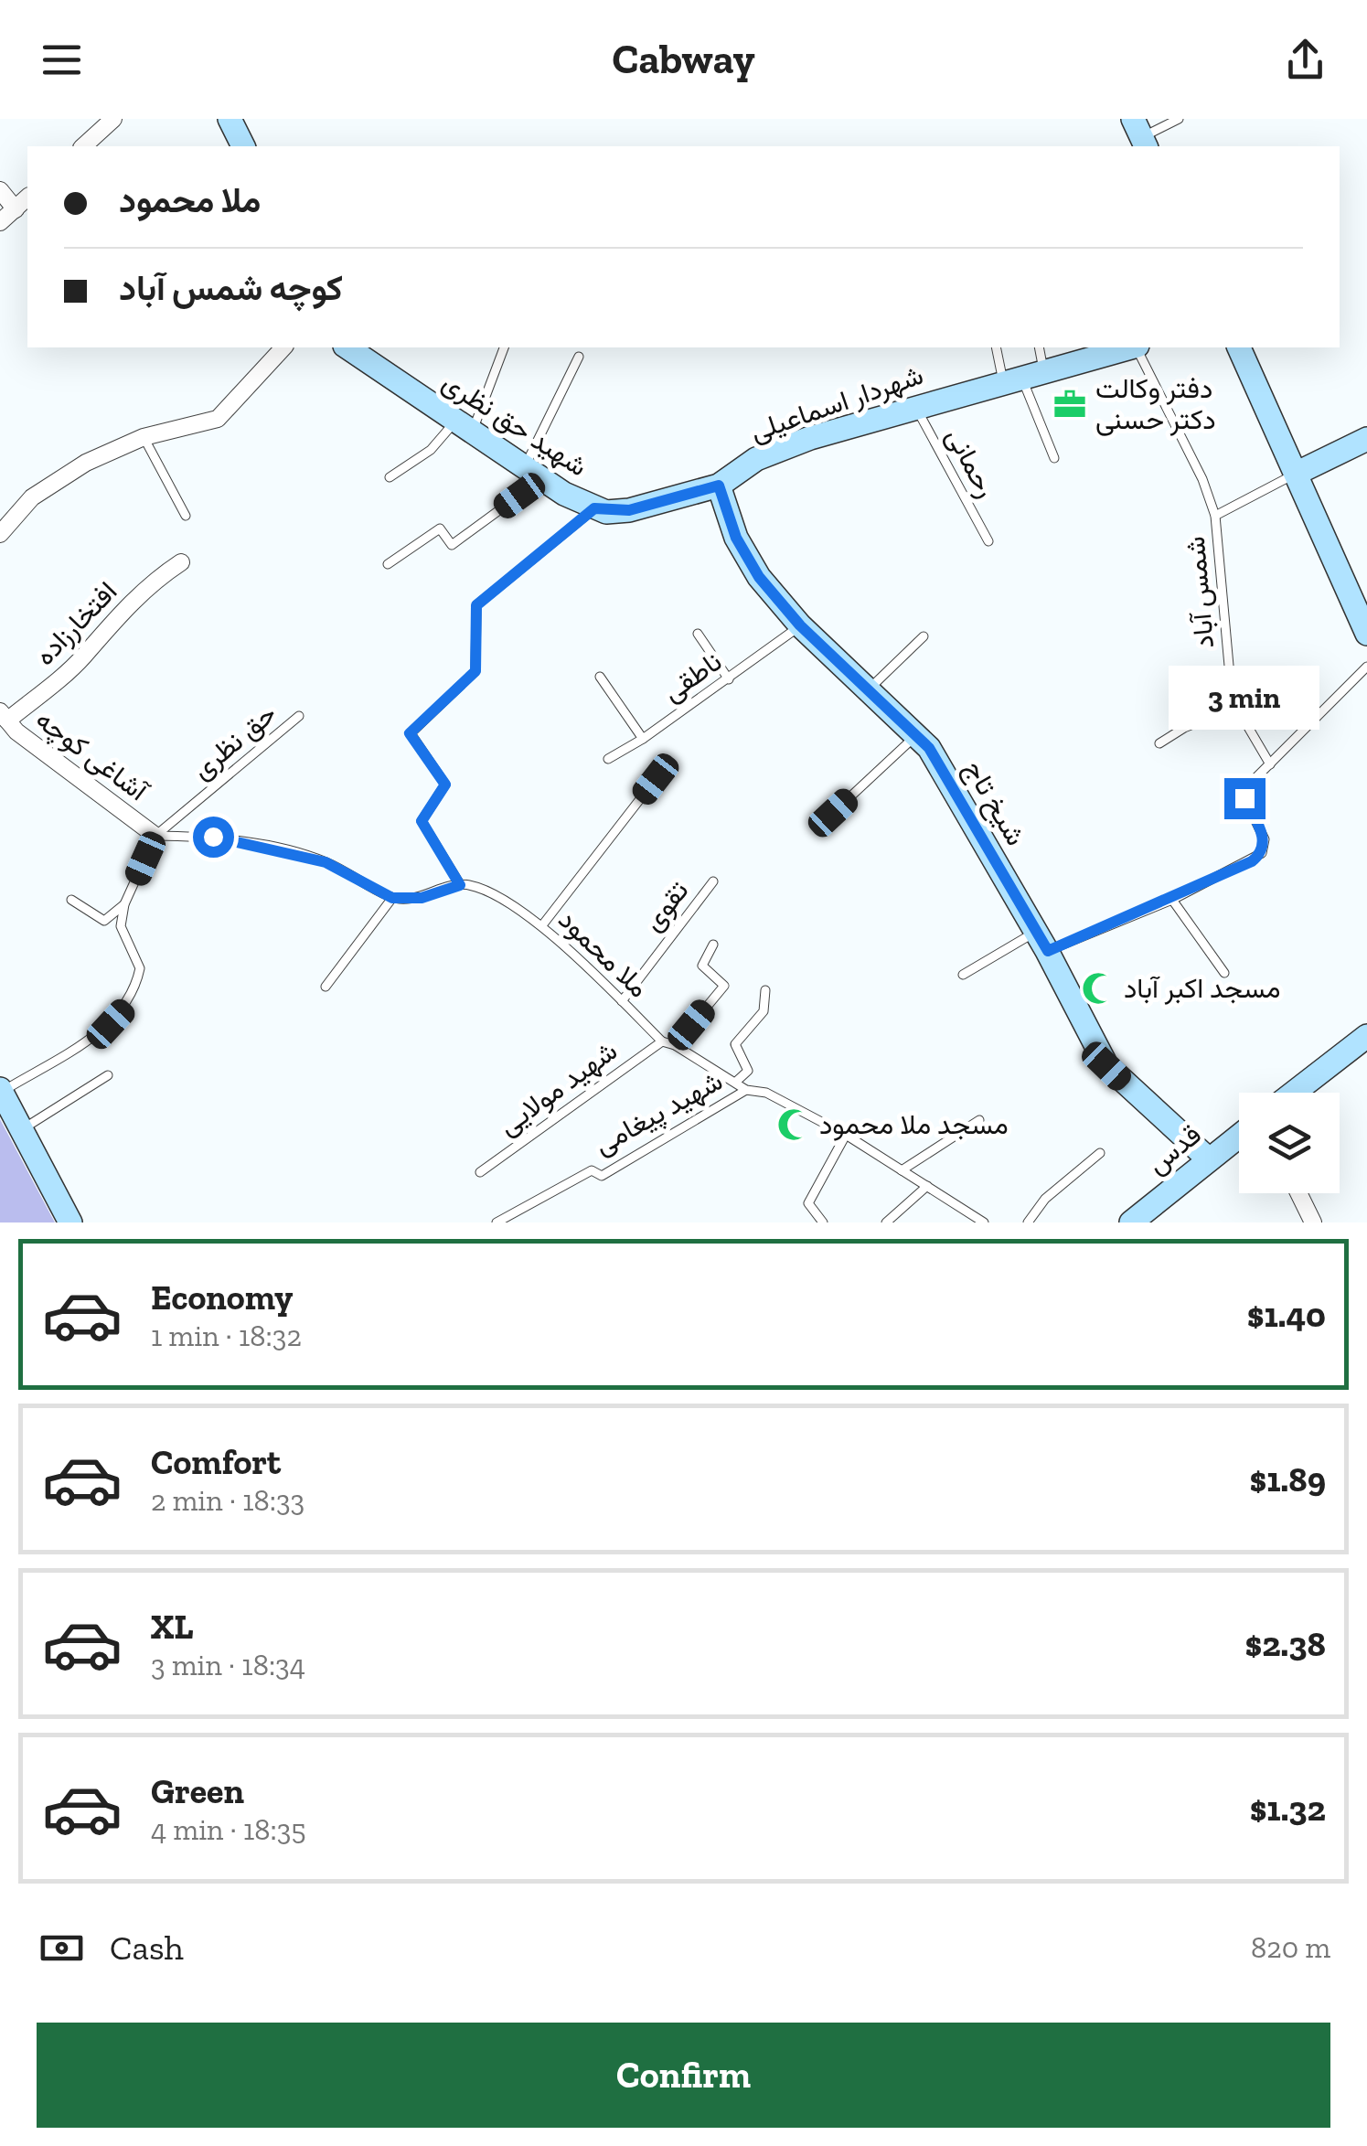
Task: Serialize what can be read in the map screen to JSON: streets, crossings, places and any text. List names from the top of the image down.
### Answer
{
  "streets": {
    "street": [
      "شهردار اسماعیلی",
      "شهید حق نظری",
      "افتخارزاده",
      "آشاغی کوچه",
      "شیخ تاج",
      "قدس"
    ],
    "lane": [
      "رحمانی",
      "شمس آباد",
      "ناطقی",
      "حق نظری",
      "تقوی",
      "ملا محمود",
      "شهید مولایی",
      "شهید پیغامی"
    ]
  },
  "crossings": [
    ["شهردار اسماعیلی", "شهید حق نظری"],
    ["شهردار اسماعیلی", "رحمانی"],
    ["شهردار اسماعیلی", "شیخ تاج"],
    ["شهید حق نظری", "شیخ تاج"],
    ["افتخارزاده", "آشاغی کوچه"],
    ["ناطقی", "شیخ تاج"],
    ["حق نظری", "آشاغی کوچه"],
    ["شیخ تاج", "قدس"],
    ["تقوی", "ملا محمود"],
    ["ملا محمود", "شهید مولایی"],
    ["ملا محمود", "شهید پیغامی"]
  ],
  "places": {
    "office": ["دفتر وکالت دکتر حسنی"],
    "mosque": ["مسجد اکبر آباد", "مسجد ملا محمود"]
  },
  "page": {
    "header": "Cabway",
    "banner": ["ملا محمود", "کوچه شمس آباد"],
    "bubble": "3 min",
    "list": [
      {
        "name": "Economy",
        "note": "1 min · 18:32",
        "value": "$1.40"
      },
      {
        "name": "Comfort",
        "note": "2 min · 18:33",
        "value": "$1.89"
      },
      {
        "name": "XL",
        "note": "3 min · 18:34",
        "value": "$2.38"
      },
      {
        "name": "Green",
        "note": "4 min · 18:35",
        "value": "$1.32"
      }
    ],
    "pay": ["Cash", "820 m"],
    "buttons": "Confirm"
  }
}
